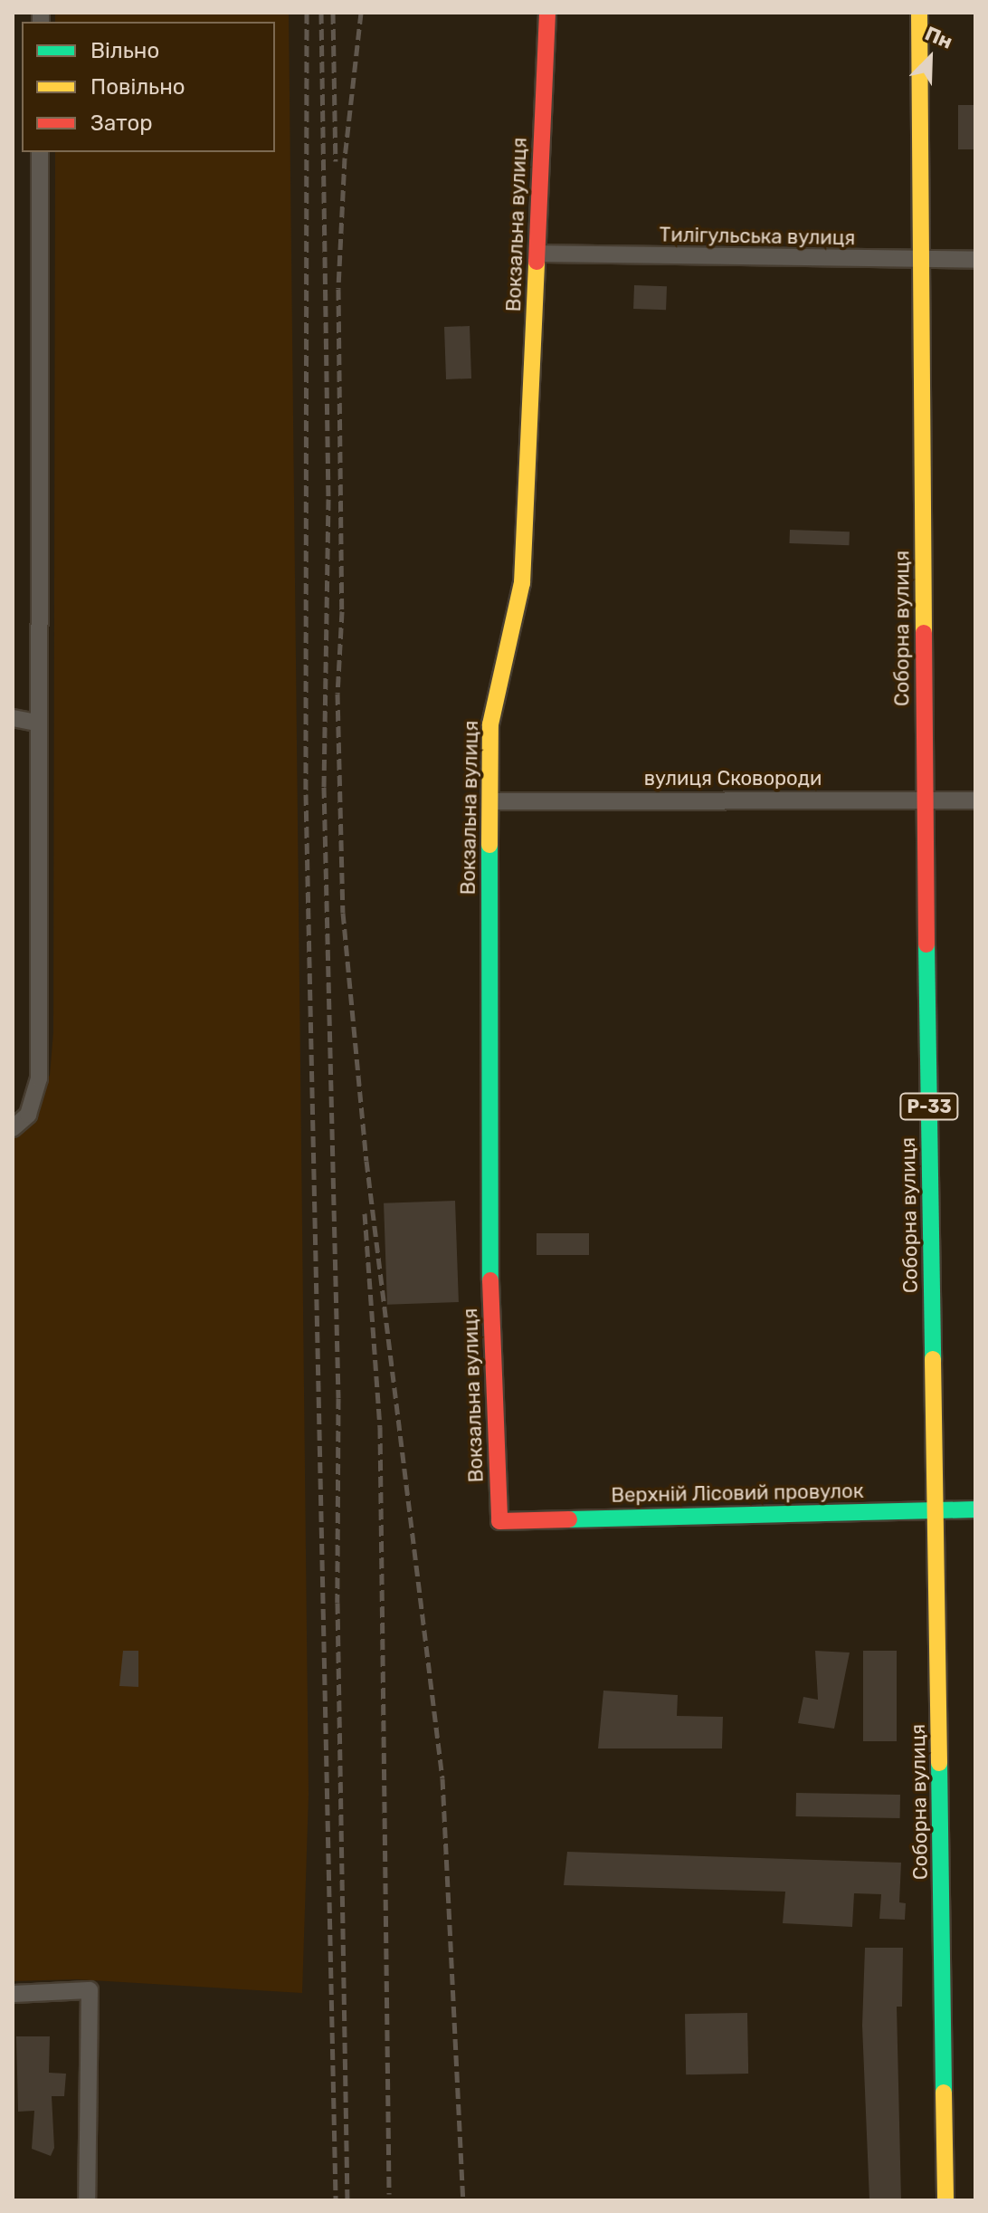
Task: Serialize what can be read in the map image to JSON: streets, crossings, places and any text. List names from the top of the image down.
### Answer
{
  "streets": {
    "main road": [
      "Вокзальна вулиця",
      "Соборна вулиця",
      "Р-33",
      "Верхній Лісовий провулок"
    ],
    "street": ["Тилігульська вулиця", "вулиця Сковороди"]
  },
  "crossings": [
    ["Вокзальна вулиця", "Тилігульська вулиця"],
    ["Вокзальна вулиця", "вулиця Сковороди"],
    ["Вокзальна вулиця", "Верхній Лісовий провулок"],
    ["Тилігульська вулиця", "Соборна вулиця"],
    ["Соборна вулиця", "вулиця Сковороди"],
    ["Соборна вулиця", "Верхній Лісовий провулок"]
  ],
  "legend": ["Вільно", "Повільно", "Затор"],
  "north": "top right"
}
